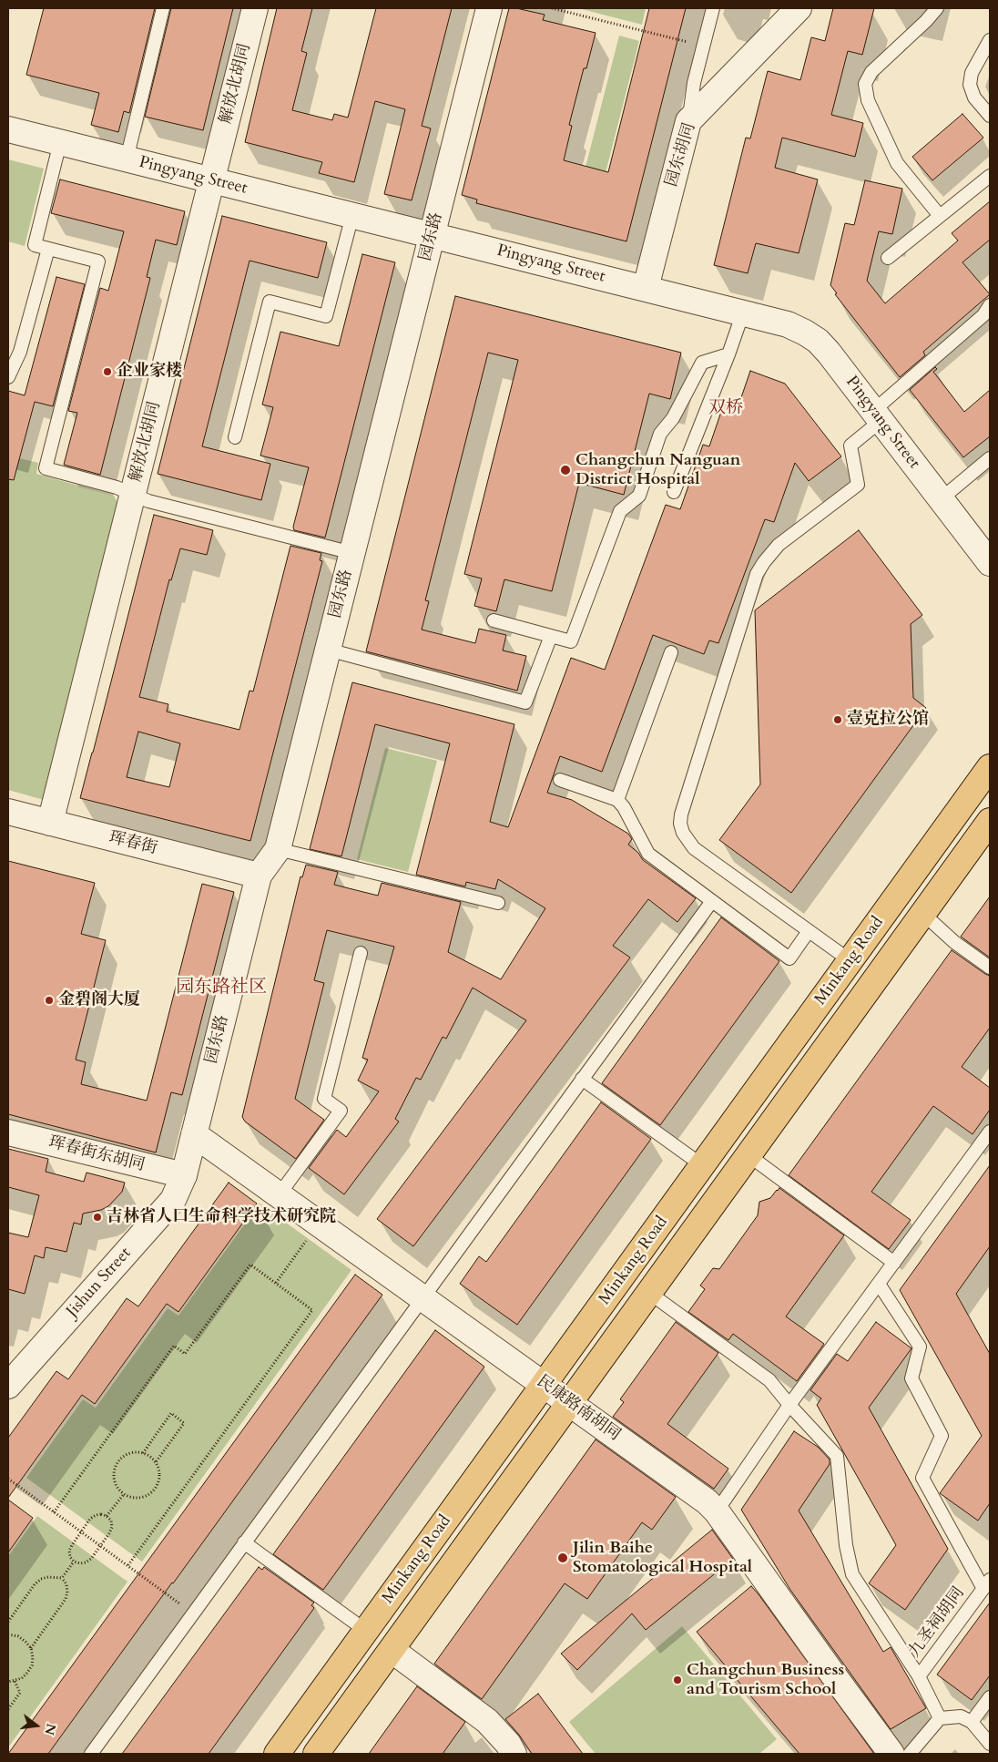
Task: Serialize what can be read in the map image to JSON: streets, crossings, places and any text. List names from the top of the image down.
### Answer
{
  "streets": {
    "main road": ["Minkang Road"],
    "street": [
      "解放北胡同",
      "园东胡同",
      "Pingyang Street",
      "园东路",
      "珲春街",
      "珲春街东胡同",
      "Jishun Street",
      "民康路南胡同"
    ],
    "lane": ["九圣祠胡同"]
  },
  "crossings": [
    ["解放北胡同", "Pingyang Street"],
    ["解放北胡同", "珲春街"],
    ["园东胡同", "Pingyang Street"],
    ["Pingyang Street", "园东路"],
    ["园东路", "珲春街"],
    ["园东路", "珲春街东胡同"],
    ["园东路", "Jishun Street"],
    ["园东路", "民康路南胡同"],
    ["Minkang Road", "民康路南胡同"],
    ["珲春街东胡同", "Jishun Street"]
  ],
  "districts": ["双桥", "园东路社区"],
  "places": [
    "企业家楼",
    "Changchun Nanguan District Hospital",
    "壹克拉公馆",
    "金碧阁大厦",
    "吉林省人口生命科学技术研究院",
    "Jilin Baihe Stomatological Hospital",
    "Changchun Business and Tourism School"
  ],
  "north": "right"
}
